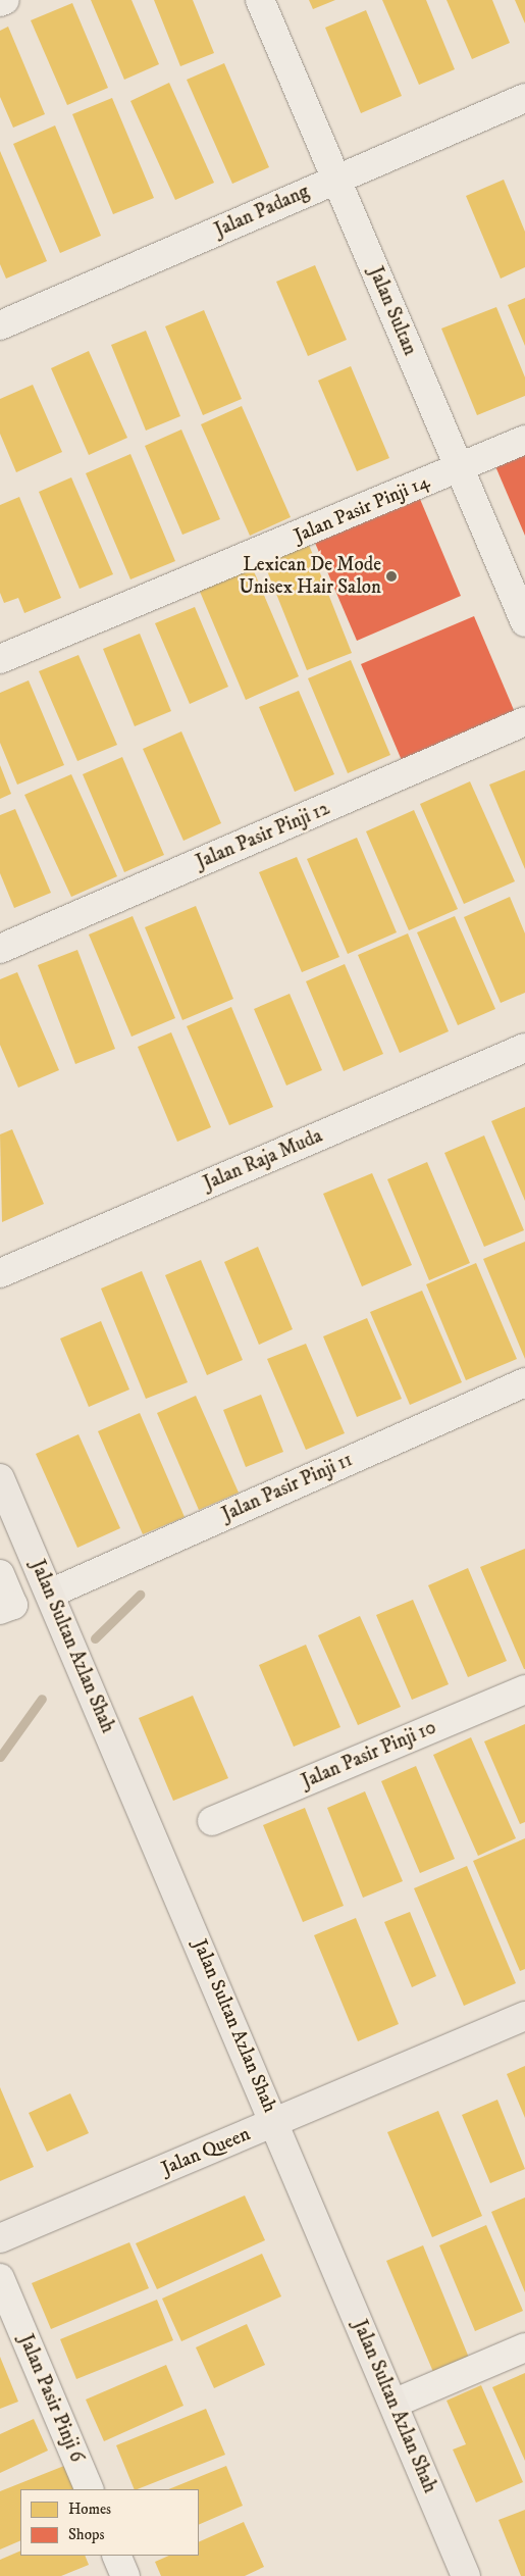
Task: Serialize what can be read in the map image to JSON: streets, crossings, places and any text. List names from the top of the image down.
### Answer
{
  "streets": {
    "main road": ["Jalan Sultan Azlan Shah", "Jalan Queen"],
    "street": [
      "Jalan Padang",
      "Jalan Sultan",
      "Jalan Pasir Pinji 14",
      "Jalan Pasir Pinji 12",
      "Jalan Raja Muda",
      "Jalan Pasir Pinji 11",
      "Jalan Pasir Pinji 10",
      "Jalan Pasir Pinji 6"
    ]
  },
  "crossings": [
    ["Jalan Padang", "Jalan Sultan"],
    ["Jalan Sultan", "Jalan Pasir Pinji 14"],
    ["Jalan Pasir Pinji 11", "Jalan Sultan Azlan Shah"],
    ["Jalan Sultan Azlan Shah", "Jalan Queen"]
  ],
  "places": ["Lexican De Mode Unisex Hair Salon"],
  "legend": ["Homes", "Shops"]
}
